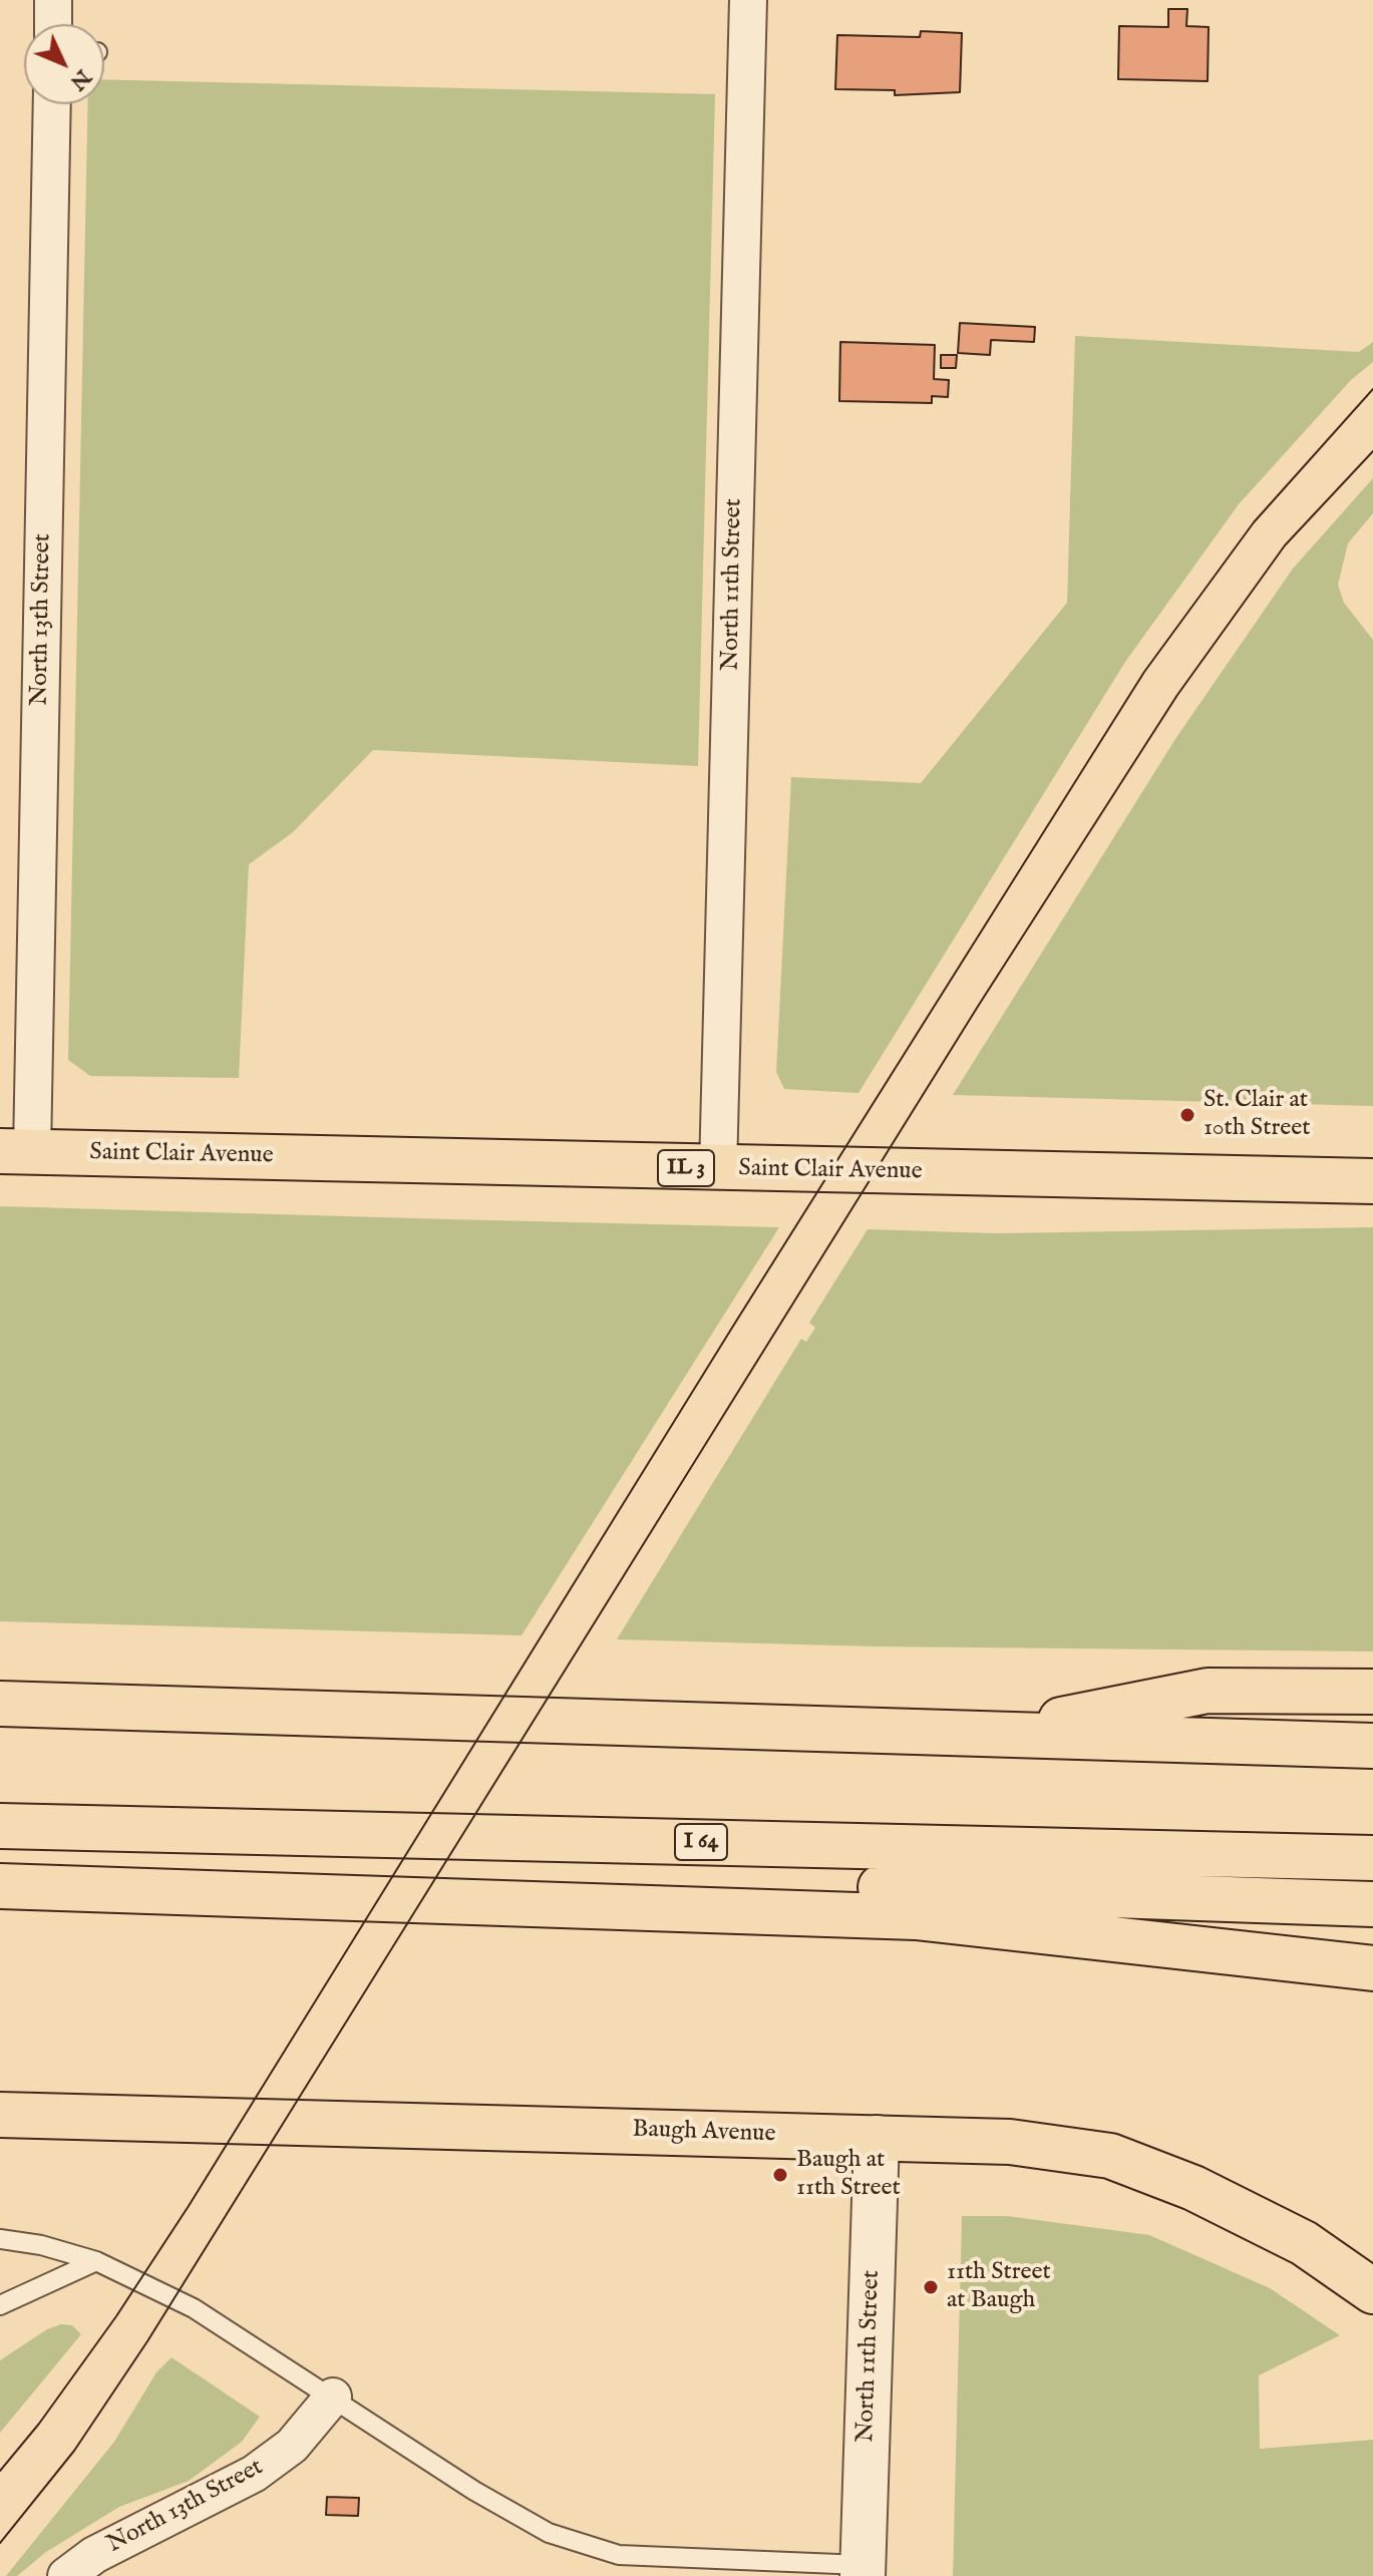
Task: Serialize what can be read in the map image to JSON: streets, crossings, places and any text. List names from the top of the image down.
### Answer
{
  "streets": {
    "main road": [
      "Saint Clair Avenue",
      "IL 3",
      "I 64",
      "Baugh Avenue"
    ],
    "street": ["North 11th Street", "North 13th Street"]
  },
  "crossings": [
    ["North 11th Street", "Saint Clair Avenue"],
    ["North 11th Street", "Baugh Avenue"],
    ["North 13th Street", "Saint Clair Avenue"]
  ],
  "places": ["St. Clair at 10th Street", "Baugh at 11th Street", "11th Street at Baugh"],
  "north": "bottom right"
}
